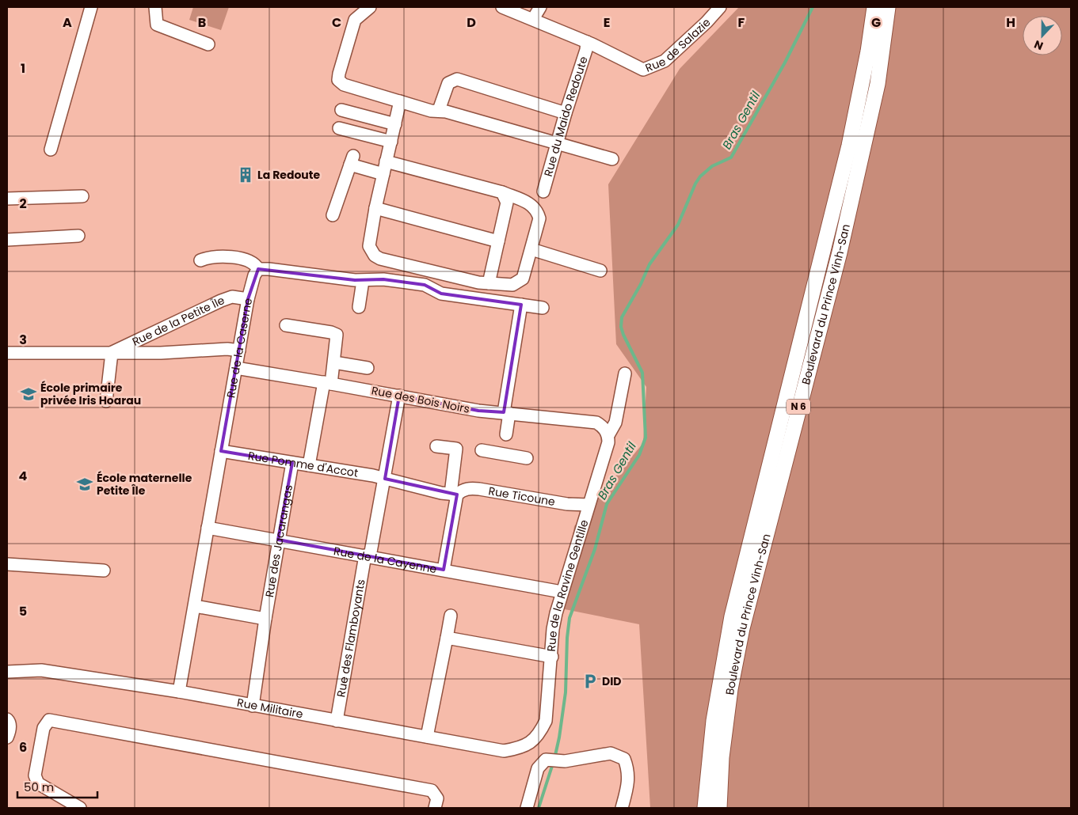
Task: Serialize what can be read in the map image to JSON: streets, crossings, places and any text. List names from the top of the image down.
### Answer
{
  "streets": {
    "main road": ["Boulevard du Prince Vinh-San", "N 6"],
    "street": [
      "Rue de Salazie",
      "Rue du Maido Redoute",
      "Rue de la Petite Île",
      "Rue de la Caserne",
      "Rue des Bois Noirs",
      "Rue Pomme d'Accot",
      "Rue Ticoune",
      "Rue des Jacarangas",
      "Rue de la Cayenne",
      "Rue de la Ravine Gentille",
      "Rue des Flamboyants",
      "Rue Militaire"
    ]
  },
  "crossings": [
    ["Rue de Salazie", "Rue du Maido Redoute"],
    ["Rue de la Petite Île", "Rue de la Caserne"],
    ["Rue de la Caserne", "Rue des Bois Noirs"],
    ["Rue de la Caserne", "Rue Pomme d'Accot"],
    ["Rue de la Caserne", "Rue de la Cayenne"],
    ["Rue de la Caserne", "Rue Militaire"],
    ["Rue des Bois Noirs", "Rue de la Ravine Gentille"],
    ["Rue des Bois Noirs", "Rue des Flamboyants"],
    ["Rue Pomme d'Accot", "Rue Ticoune"],
    ["Rue Pomme d'Accot", "Rue des Jacarangas"],
    ["Rue Pomme d'Accot", "Rue des Flamboyants"],
    ["Rue Ticoune", "Rue de la Ravine Gentille"],
    ["Rue Ticoune", "Rue des Flamboyants"],
    ["Rue des Jacarangas", "Rue de la Cayenne"],
    ["Rue des Jacarangas", "Rue Militaire"],
    ["Rue de la Cayenne", "Rue de la Ravine Gentille"],
    ["Rue de la Cayenne", "Rue des Flamboyants"],
    ["Rue de la Ravine Gentille", "Rue Militaire"],
    ["Rue des Flamboyants", "Rue Militaire"]
  ],
  "water": ["Bras Gentil"],
  "places": {
    "building": ["La Redoute"],
    "school or university": ["École primaire privée Iris Hoarau", "École maternelle Petite Île"],
    "parking": ["DID"]
  },
  "scale_bar": "50 m",
  "north": "bottom",
  "grid": {
    "columns": [
      "A",
      "B",
      "C",
      "D",
      "E",
      "F",
      "G",
      "H"
    ],
    "rows": [
      "1",
      "2",
      "3",
      "4",
      "5",
      "6"
    ]
  }
}
